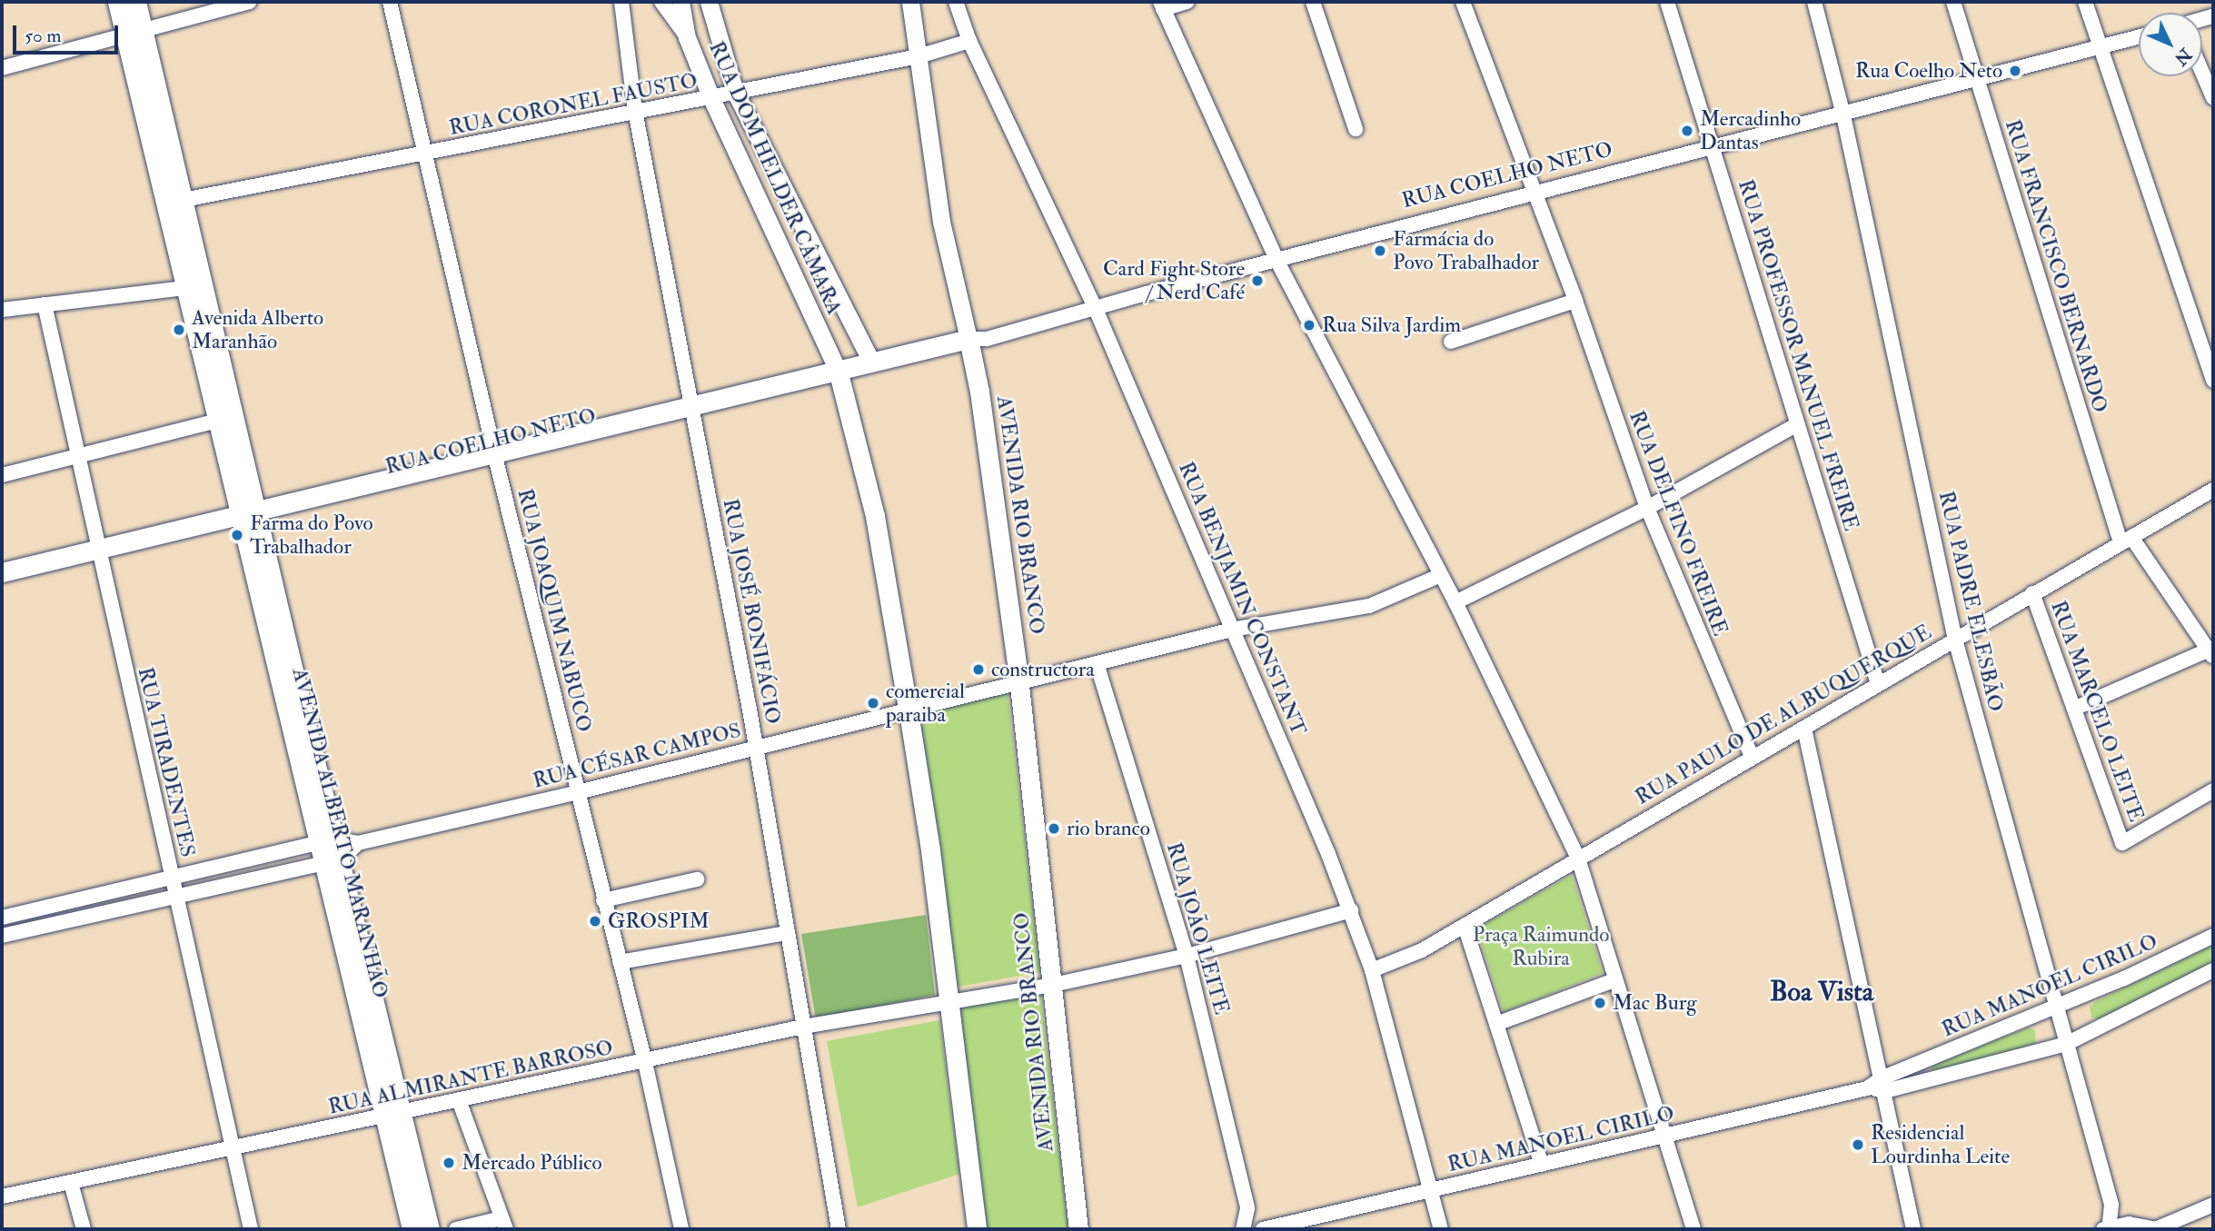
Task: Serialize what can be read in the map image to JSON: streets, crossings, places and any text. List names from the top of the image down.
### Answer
{
  "streets": {
    "main road": ["RUA COELHO NETO", "AVENIDA RIO BRANCO", "AVENIDA ALBERTO MARANHÃO"],
    "street": [
      "RUA CORONEL FAUSTO",
      "RUA DOM HELDER CÂMARA",
      "RUA FRANCISCO BERNARDO",
      "RUA PROFESSOR MANUEL FREIRE",
      "RUA DELFINO FREIRE",
      "RUA BENJAMIN CONSTANT",
      "RUA PADRE ELESBÃO",
      "RUA JOAQUIM NABUCO",
      "RUA JOSÉ BONIFÁCIO",
      "RUA MARCELO LEITE",
      "RUA PAULO DE ALBUQUERQUE",
      "RUA CÉSAR CAMPOS",
      "RUA TIRADENTES",
      "RUA JOÃO LEITE",
      "RUA MANOEL CIRILO",
      "RUA ALMIRANTE BARROSO"
    ]
  },
  "crossings": [
    ["RUA CORONEL FAUSTO", "RUA DOM HELDER CÂMARA"],
    ["RUA CORONEL FAUSTO", "AVENIDA RIO BRANCO"],
    ["RUA CORONEL FAUSTO", "RUA BENJAMIN CONSTANT"],
    ["RUA CORONEL FAUSTO", "RUA JOAQUIM NABUCO"],
    ["RUA CORONEL FAUSTO", "RUA JOSÉ BONIFÁCIO"],
    ["RUA CORONEL FAUSTO", "AVENIDA ALBERTO MARANHÃO"],
    ["RUA COELHO NETO", "RUA DOM HELDER CÂMARA"],
    ["RUA COELHO NETO", "RUA FRANCISCO BERNARDO"],
    ["RUA COELHO NETO", "RUA PROFESSOR MANUEL FREIRE"],
    ["RUA COELHO NETO", "AVENIDA RIO BRANCO"],
    ["RUA COELHO NETO", "RUA DELFINO FREIRE"],
    ["RUA COELHO NETO", "RUA BENJAMIN CONSTANT"],
    ["RUA COELHO NETO", "RUA PADRE ELESBÃO"],
    ["RUA COELHO NETO", "RUA JOAQUIM NABUCO"],
    ["RUA COELHO NETO", "RUA JOSÉ BONIFÁCIO"],
    ["RUA COELHO NETO", "RUA TIRADENTES"],
    ["RUA COELHO NETO", "AVENIDA ALBERTO MARANHÃO"],
    ["RUA FRANCISCO BERNARDO", "RUA PAULO DE ALBUQUERQUE"],
    ["RUA PROFESSOR MANUEL FREIRE", "RUA PAULO DE ALBUQUERQUE"],
    ["AVENIDA RIO BRANCO", "RUA CÉSAR CAMPOS"],
    ["AVENIDA RIO BRANCO", "RUA ALMIRANTE BARROSO"],
    ["RUA DELFINO FREIRE", "RUA PAULO DE ALBUQUERQUE"],
    ["RUA BENJAMIN CONSTANT", "RUA PAULO DE ALBUQUERQUE"],
    ["RUA BENJAMIN CONSTANT", "RUA CÉSAR CAMPOS"],
    ["RUA BENJAMIN CONSTANT", "RUA MANOEL CIRILO"],
    ["RUA BENJAMIN CONSTANT", "RUA ALMIRANTE BARROSO"],
    ["RUA PADRE ELESBÃO", "RUA PAULO DE ALBUQUERQUE"],
    ["RUA PADRE ELESBÃO", "RUA MANOEL CIRILO"],
    ["RUA JOAQUIM NABUCO", "RUA CÉSAR CAMPOS"],
    ["RUA JOAQUIM NABUCO", "RUA ALMIRANTE BARROSO"],
    ["RUA JOSÉ BONIFÁCIO", "RUA CÉSAR CAMPOS"],
    ["RUA JOSÉ BONIFÁCIO", "RUA ALMIRANTE BARROSO"],
    ["RUA MARCELO LEITE", "RUA PAULO DE ALBUQUERQUE"],
    ["RUA CÉSAR CAMPOS", "AVENIDA ALBERTO MARANHÃO"],
    ["RUA CÉSAR CAMPOS", "RUA JOÃO LEITE"],
    ["RUA TIRADENTES", "RUA ALMIRANTE BARROSO"],
    ["AVENIDA ALBERTO MARANHÃO", "RUA ALMIRANTE BARROSO"],
    ["RUA JOÃO LEITE", "RUA ALMIRANTE BARROSO"]
  ],
  "districts": ["Boa Vista"],
  "parks": ["Praça Raimundo Rubira"],
  "places": [
    "Rua Coelho Neto",
    "Mercadinho Dantas",
    "Farmácia do Povo Trabalhador",
    "Card Fight Store / Nerd Café",
    "Rua Silva Jardim",
    "Avenida Alberto Maranhão",
    "Farma do Povo Trabalhador",
    "constructora",
    "comercial paraiba",
    "rio branco",
    "GROSPIM",
    "Mac Burg",
    "Residencial Lourdinha Leite",
    "Mercado Público"
  ],
  "scale_bar": "50 m",
  "north": "bottom right"
}
